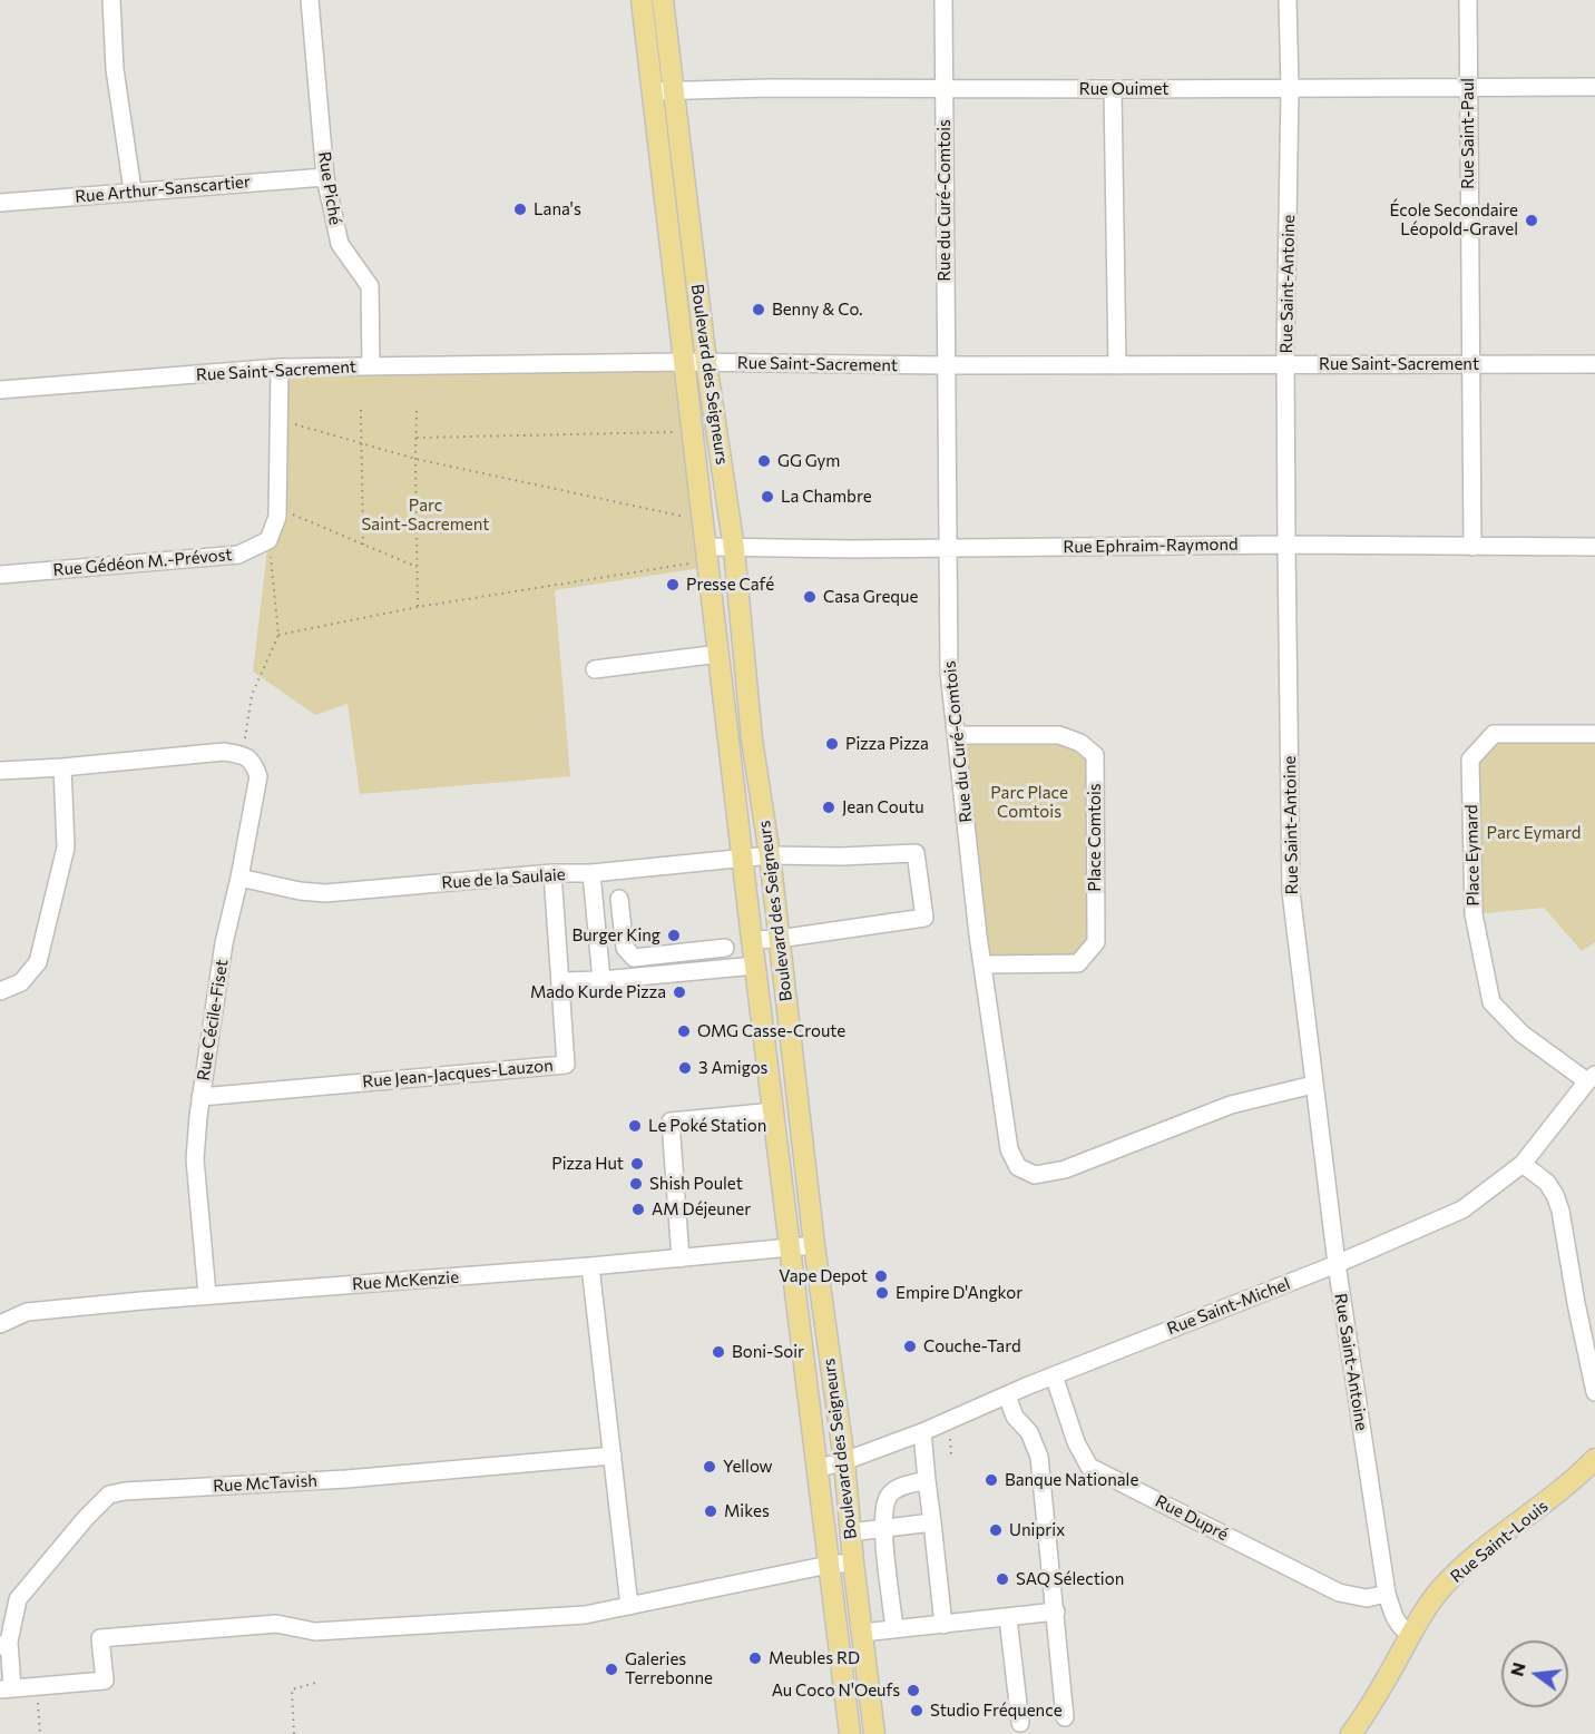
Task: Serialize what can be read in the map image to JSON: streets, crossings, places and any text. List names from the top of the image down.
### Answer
{
  "streets": {
    "main road": ["Boulevard des Seigneurs", "Rue Saint-Louis"],
    "street": [
      "Rue Ouimet",
      "Rue Saint-Paul",
      "Rue Piché",
      "Rue Arthur-Sanscartier",
      "Rue du Curé-Comtois",
      "Rue Saint-Antoine",
      "Rue Saint-Sacrement",
      "Rue Ephraim-Raymond",
      "Rue Gédéon M.-Prévost",
      "Place Comtois",
      "Place Eymard",
      "Rue de la Saulaie",
      "Rue Cécile-Fiset",
      "Rue Jean-Jacques-Lauzon",
      "Rue McKenzie",
      "Rue Saint-Michel",
      "Rue McTavish",
      "Rue Dupré"
    ]
  },
  "crossings": [
    ["Rue Ouimet", "Rue Saint-Paul"],
    ["Rue Ouimet", "Rue du Curé-Comtois"],
    ["Rue Ouimet", "Rue Saint-Antoine"],
    ["Rue Ouimet", "Boulevard des Seigneurs"],
    ["Rue Saint-Paul", "Rue Saint-Sacrement"],
    ["Rue Saint-Paul", "Rue Ephraim-Raymond"],
    ["Rue Piché", "Rue Arthur-Sanscartier"],
    ["Rue Piché", "Rue Saint-Sacrement"],
    ["Rue du Curé-Comtois", "Rue Saint-Antoine"],
    ["Rue du Curé-Comtois", "Rue Saint-Sacrement"],
    ["Rue du Curé-Comtois", "Rue Ephraim-Raymond"],
    ["Rue du Curé-Comtois", "Place Comtois"],
    ["Rue Saint-Antoine", "Rue Saint-Sacrement"],
    ["Rue Saint-Antoine", "Rue Ephraim-Raymond"],
    ["Rue Saint-Antoine", "Rue Saint-Michel"],
    ["Rue Saint-Antoine", "Rue Dupré"],
    ["Rue Saint-Antoine", "Rue Saint-Louis"],
    ["Rue Saint-Sacrement", "Boulevard des Seigneurs"],
    ["Boulevard des Seigneurs", "Rue Ephraim-Raymond"],
    ["Boulevard des Seigneurs", "Rue de la Saulaie"],
    ["Boulevard des Seigneurs", "Rue McKenzie"],
    ["Boulevard des Seigneurs", "Rue Saint-Michel"],
    ["Place Eymard", "Rue Saint-Michel"],
    ["Rue de la Saulaie", "Rue Cécile-Fiset"],
    ["Rue de la Saulaie", "Rue Jean-Jacques-Lauzon"],
    ["Rue Cécile-Fiset", "Rue Jean-Jacques-Lauzon"],
    ["Rue Cécile-Fiset", "Rue McKenzie"],
    ["Rue Saint-Michel", "Rue Dupré"]
  ],
  "parks": ["Parc Saint-Sacrement", "Parc Place Comtois", "Parc Eymard"],
  "places": [
    "Lana's",
    "École Secondaire Léopold-Gravel",
    "Benny & Co.",
    "GG Gym",
    "La Chambre",
    "Presse Café",
    "Casa Greque",
    "Pizza Pizza",
    "Jean Coutu",
    "Burger King",
    "Mado Kurde Pizza",
    "OMG Casse-Croute",
    "3 Amigos",
    "Le Poké Station",
    "Pizza Hut",
    "Shish Poulet",
    "AM Déjeuner",
    "Vape Depot",
    "Empire D'Angkor",
    "Couche-Tard",
    "Boni-Soir",
    "Yellow",
    "Banque Nationale",
    "Mikes",
    "Uniprix",
    "SAQ Sélection",
    "Meubles RD",
    "Galeries Terrebonne",
    "Au Coco N'Oeufs",
    "Studio Fréquence"
  ],
  "north": "left"
}
